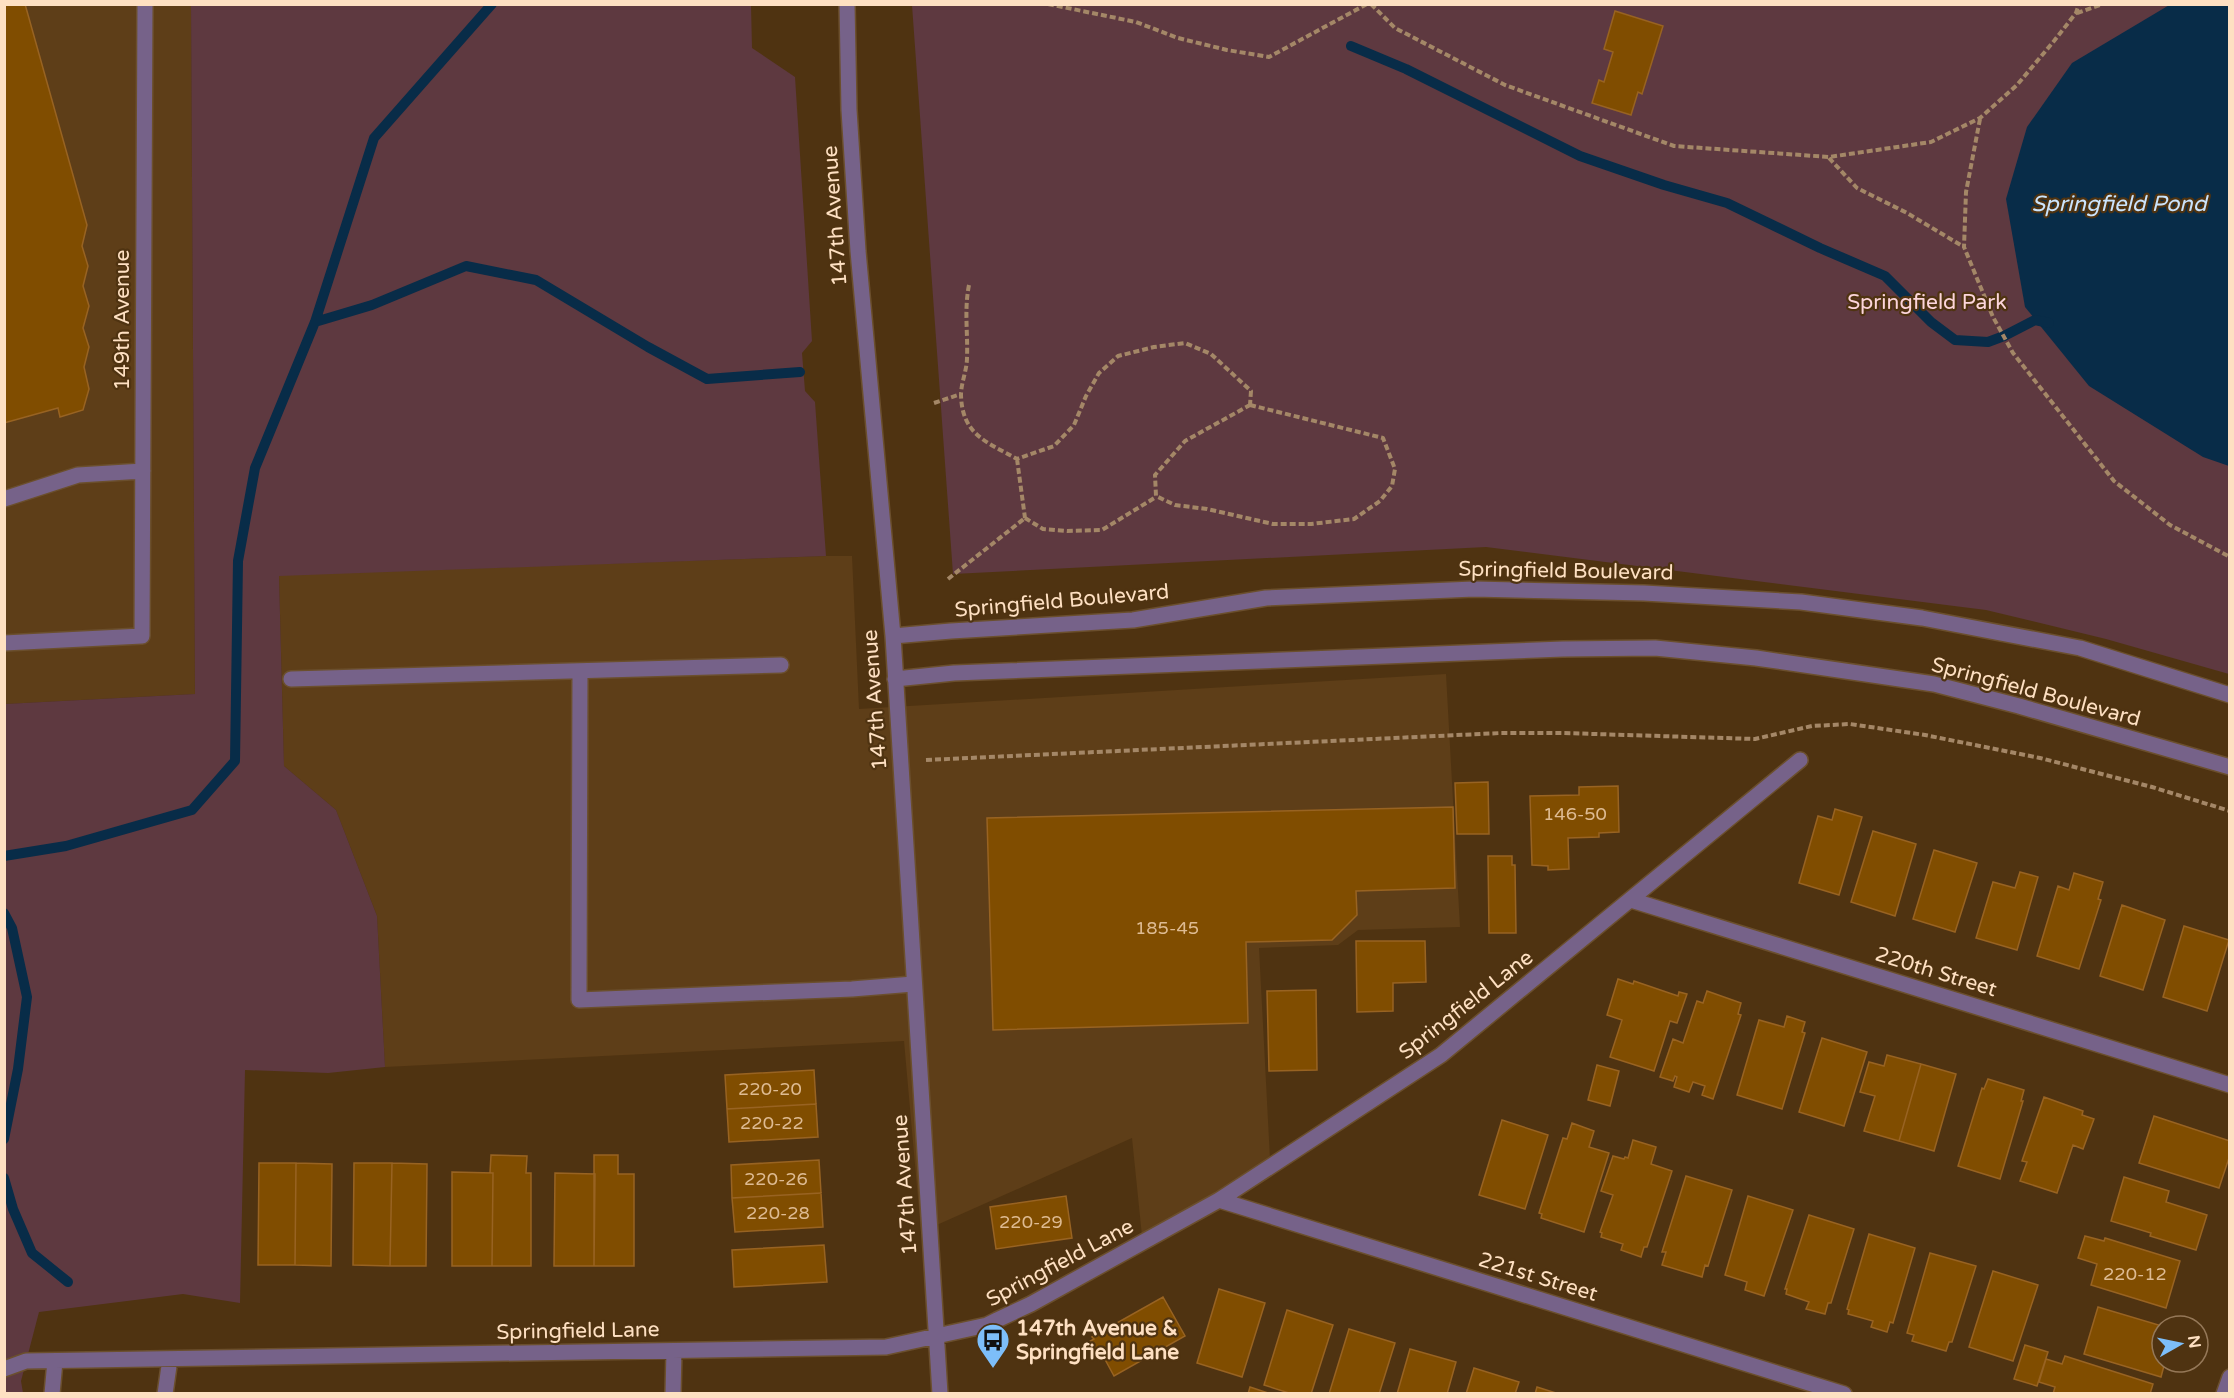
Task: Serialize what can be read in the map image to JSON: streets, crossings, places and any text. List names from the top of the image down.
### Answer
{
  "streets": {
    "street": [
      "147th Avenue",
      "149th Avenue",
      "Springfield Boulevard",
      "220th Street",
      "Springfield Lane",
      "221st Street"
    ]
  },
  "crossings": [
    ["147th Avenue", "Springfield Boulevard"],
    ["147th Avenue", "Springfield Lane"],
    ["220th Street", "Springfield Lane"],
    ["Springfield Lane", "221st Street"]
  ],
  "water": ["Springfield Pond"],
  "parks": ["Springfield Park"],
  "places": {
    "bus stop": ["147th Avenue & Springfield Lane"]
  },
  "house_numbers": [
    "146-50",
    "185-45",
    "220-20",
    "220-22",
    "220-26",
    "220-28",
    "220-29",
    "220-12"
  ],
  "north": "right"
}
